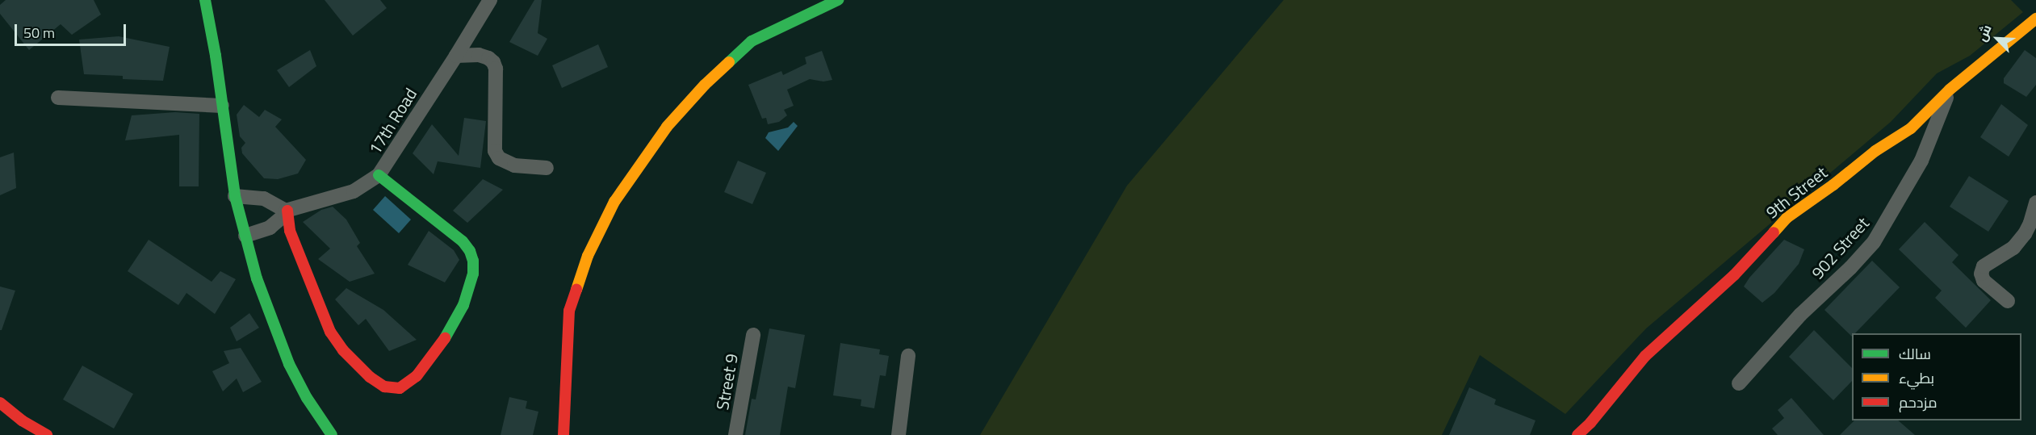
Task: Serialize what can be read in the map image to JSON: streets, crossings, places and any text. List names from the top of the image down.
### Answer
{
  "streets": {
    "street": [
      "17th Road",
      "9th Street",
      "902 Street",
      "Street 9"
    ]
  },
  "crossings": [
    ["9th Street", "902 Street"]
  ],
  "legend": ["سالك", "بطيء", "مزدحم"],
  "scale_bar": "50 m",
  "north": "top left"
}
